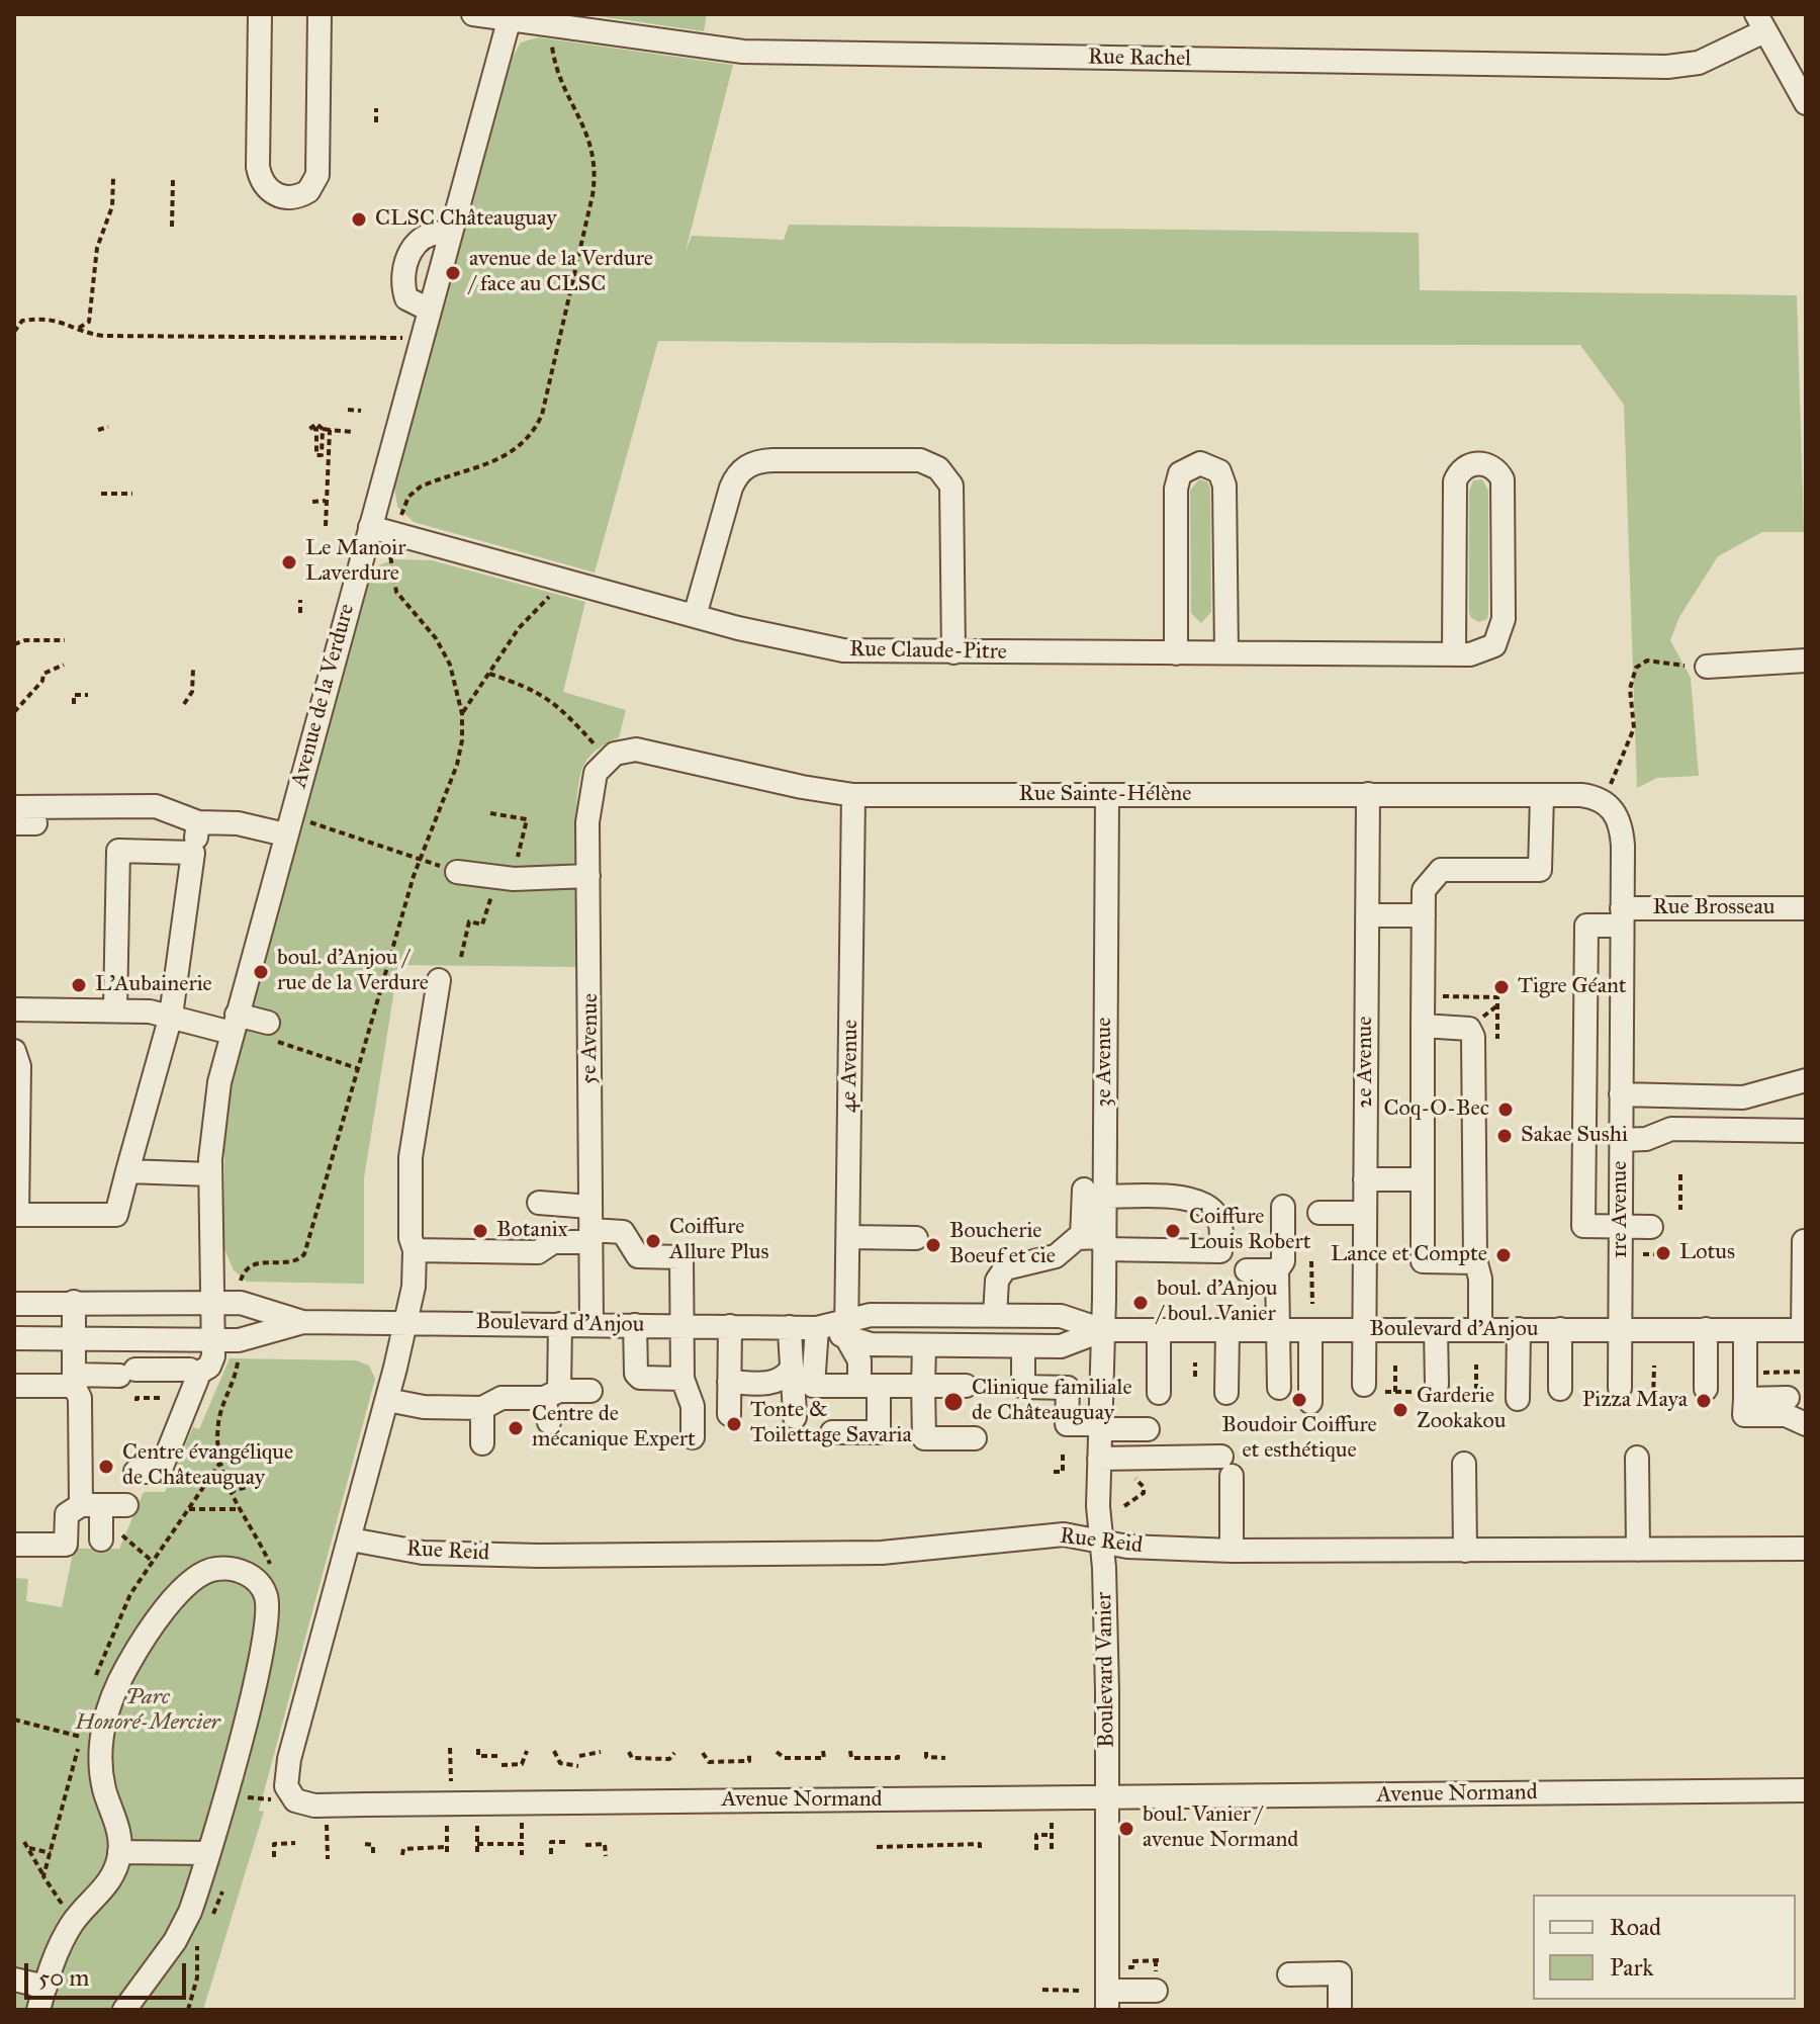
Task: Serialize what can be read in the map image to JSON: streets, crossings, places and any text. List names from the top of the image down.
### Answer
{
  "streets": {
    "street": [
      "Rue Rachel",
      "Rue Claude-Pitre",
      "Avenue de la Verdure",
      "Rue Sainte-Hélène",
      "Rue Brosseau",
      "5e Avenue",
      "3e Avenue",
      "2e Avenue",
      "4e Avenue",
      "1re Avenue",
      "Boulevard d'Anjou",
      "Rue Reid",
      "Boulevard Vanier",
      "Avenue Normand"
    ]
  },
  "crossings": [
    ["Rue Rachel", "Avenue de la Verdure"],
    ["Rue Claude-Pitre", "Avenue de la Verdure"],
    ["Avenue de la Verdure", "Boulevard d'Anjou"],
    ["Rue Sainte-Hélène", "5e Avenue"],
    ["Rue Sainte-Hélène", "3e Avenue"],
    ["Rue Sainte-Hélène", "2e Avenue"],
    ["Rue Sainte-Hélène", "4e Avenue"],
    ["Rue Sainte-Hélène", "1re Avenue"],
    ["Rue Brosseau", "1re Avenue"],
    ["5e Avenue", "Boulevard d'Anjou"],
    ["3e Avenue", "Boulevard d'Anjou"],
    ["3e Avenue", "Boulevard Vanier"],
    ["2e Avenue", "Boulevard d'Anjou"],
    ["4e Avenue", "Boulevard d'Anjou"],
    ["1re Avenue", "Boulevard d'Anjou"],
    ["Boulevard d'Anjou", "Boulevard Vanier"],
    ["Boulevard d'Anjou", "Avenue Normand"],
    ["Rue Reid", "Boulevard Vanier"],
    ["Rue Reid", "Avenue Normand"],
    ["Boulevard Vanier", "Avenue Normand"]
  ],
  "parks": ["Parc Honoré-Mercier"],
  "places": [
    "CLSC Châteauguay",
    "avenue de la Verdure / face au CLSC",
    "Le Manoir Laverdure",
    "boul. d'Anjou / rue de la Verdure",
    "L'Aubainerie",
    "Tigre Géant",
    "Coq-O-Bec",
    "Sakae Sushi",
    "Botanix",
    "Coiffure Louis Robert",
    "Coiffure Allure Plus",
    "Boucherie Boeuf et cie",
    "Lotus",
    "Lance et Compte",
    "boul. d'Anjou / boul. Vanier",
    "Boudoir Coiffure et esthétique",
    "Pizza Maya",
    "Clinique familiale de Châteauguay",
    "Garderie Zookakou",
    "Tonte & Toilettage Savaria",
    "Centre de mécanique Expert",
    "Centre évangélique de Châteauguay",
    "boul. Vanier / avenue Normand"
  ],
  "legend": ["Road", "Park"],
  "scale_bar": "50 m"
}
